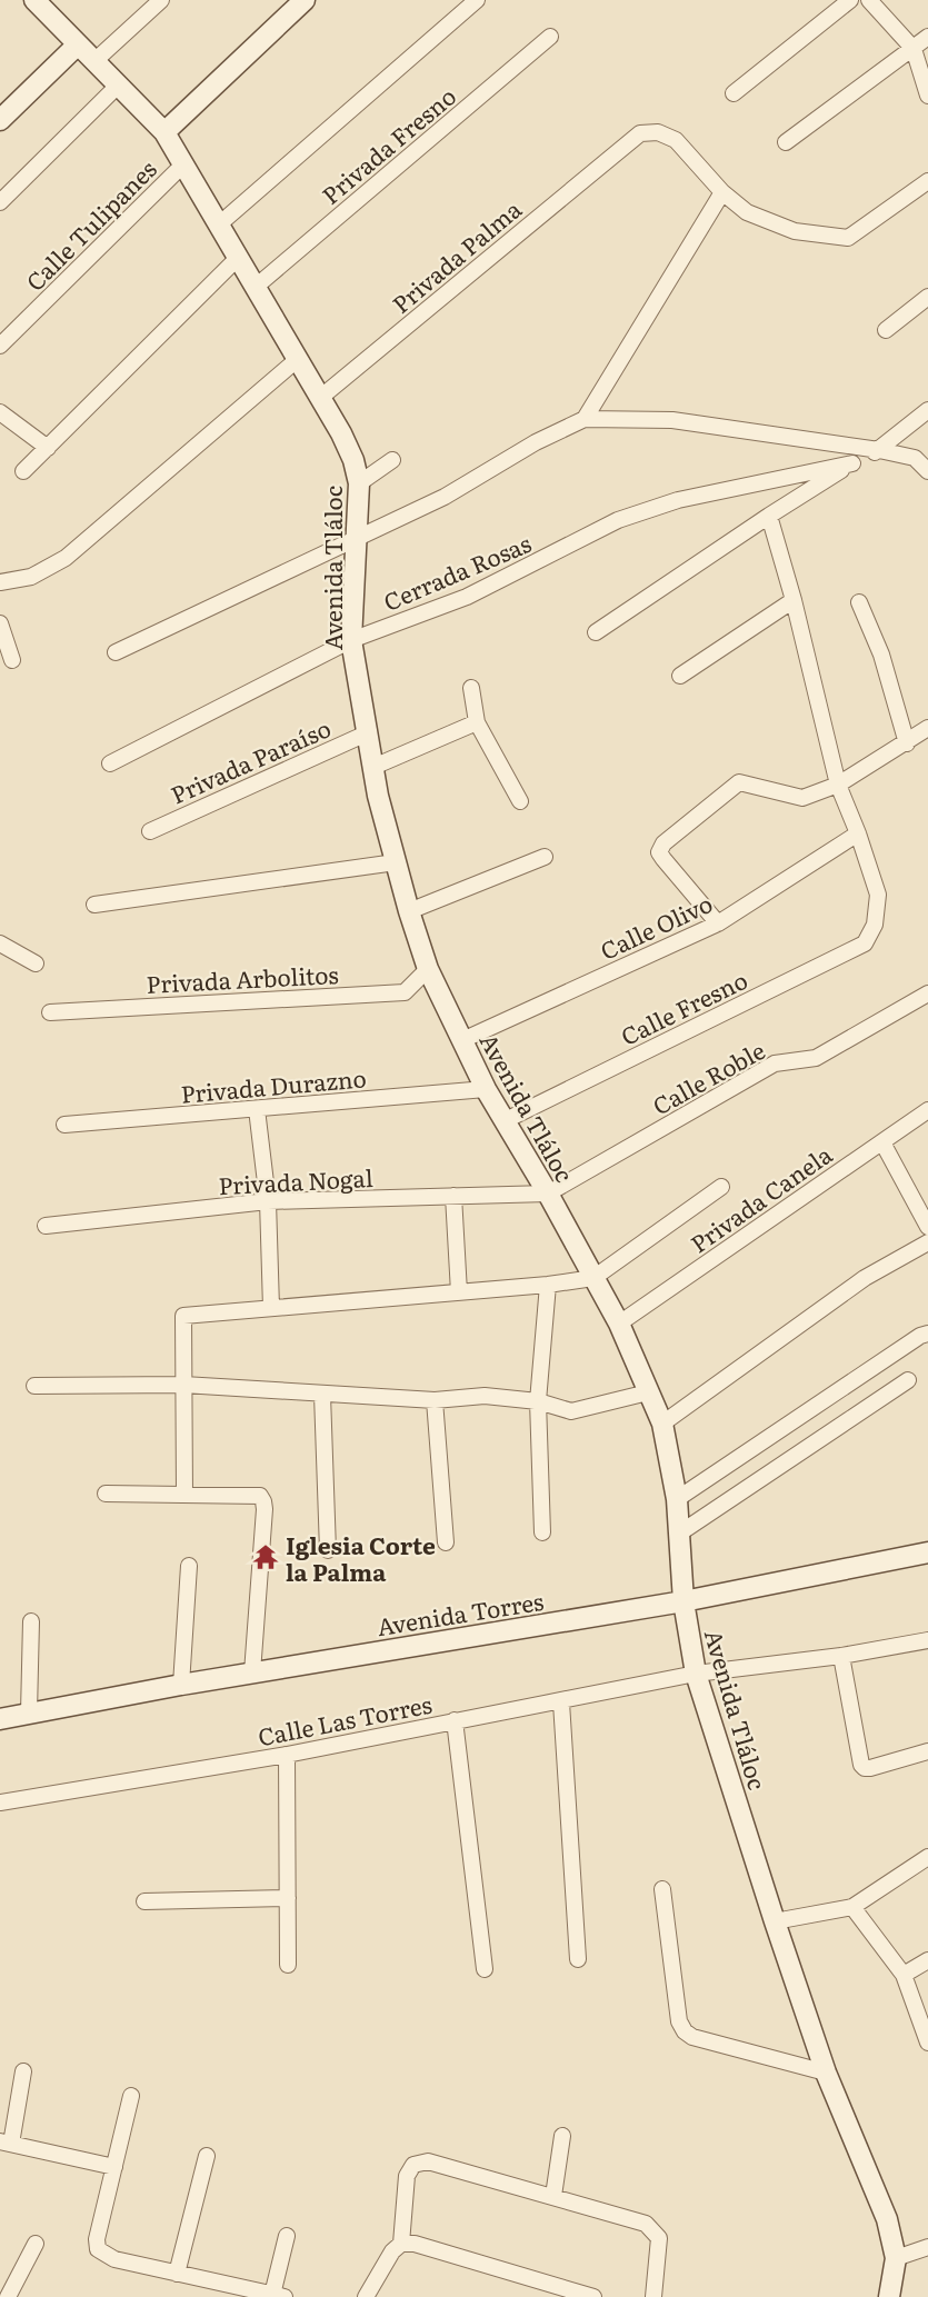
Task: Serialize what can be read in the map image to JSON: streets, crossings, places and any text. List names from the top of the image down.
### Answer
{
  "streets": {
    "main road": ["Avenida Tláloc", "Avenida Torres"],
    "street": [
      "Privada Fresno",
      "Calle Tulipanes",
      "Privada Palma",
      "Cerrada Rosas",
      "Privada Paraíso",
      "Calle Olivo",
      "Privada Arbolitos",
      "Calle Fresno",
      "Calle Roble",
      "Privada Durazno",
      "Privada Nogal",
      "Privada Canela",
      "Calle Las Torres"
    ]
  },
  "crossings": [
    ["Privada Fresno", "Avenida Tláloc"],
    ["Calle Tulipanes", "Avenida Tláloc"],
    ["Privada Palma", "Avenida Tláloc"],
    ["Avenida Tláloc", "Cerrada Rosas"],
    ["Avenida Tláloc", "Privada Paraíso"],
    ["Avenida Tláloc", "Calle Olivo"],
    ["Avenida Tláloc", "Privada Arbolitos"],
    ["Avenida Tláloc", "Calle Fresno"],
    ["Avenida Tláloc", "Calle Roble"],
    ["Avenida Tláloc", "Privada Durazno"],
    ["Avenida Tláloc", "Privada Nogal"],
    ["Avenida Tláloc", "Privada Canela"],
    ["Avenida Tláloc", "Avenida Torres"],
    ["Avenida Tláloc", "Calle Las Torres"],
    ["Calle Olivo", "Calle Fresno"],
    ["Calle Roble", "Privada Nogal"]
  ],
  "places": {
    "temple": ["Iglesia Corte la Palma"]
  }
}
